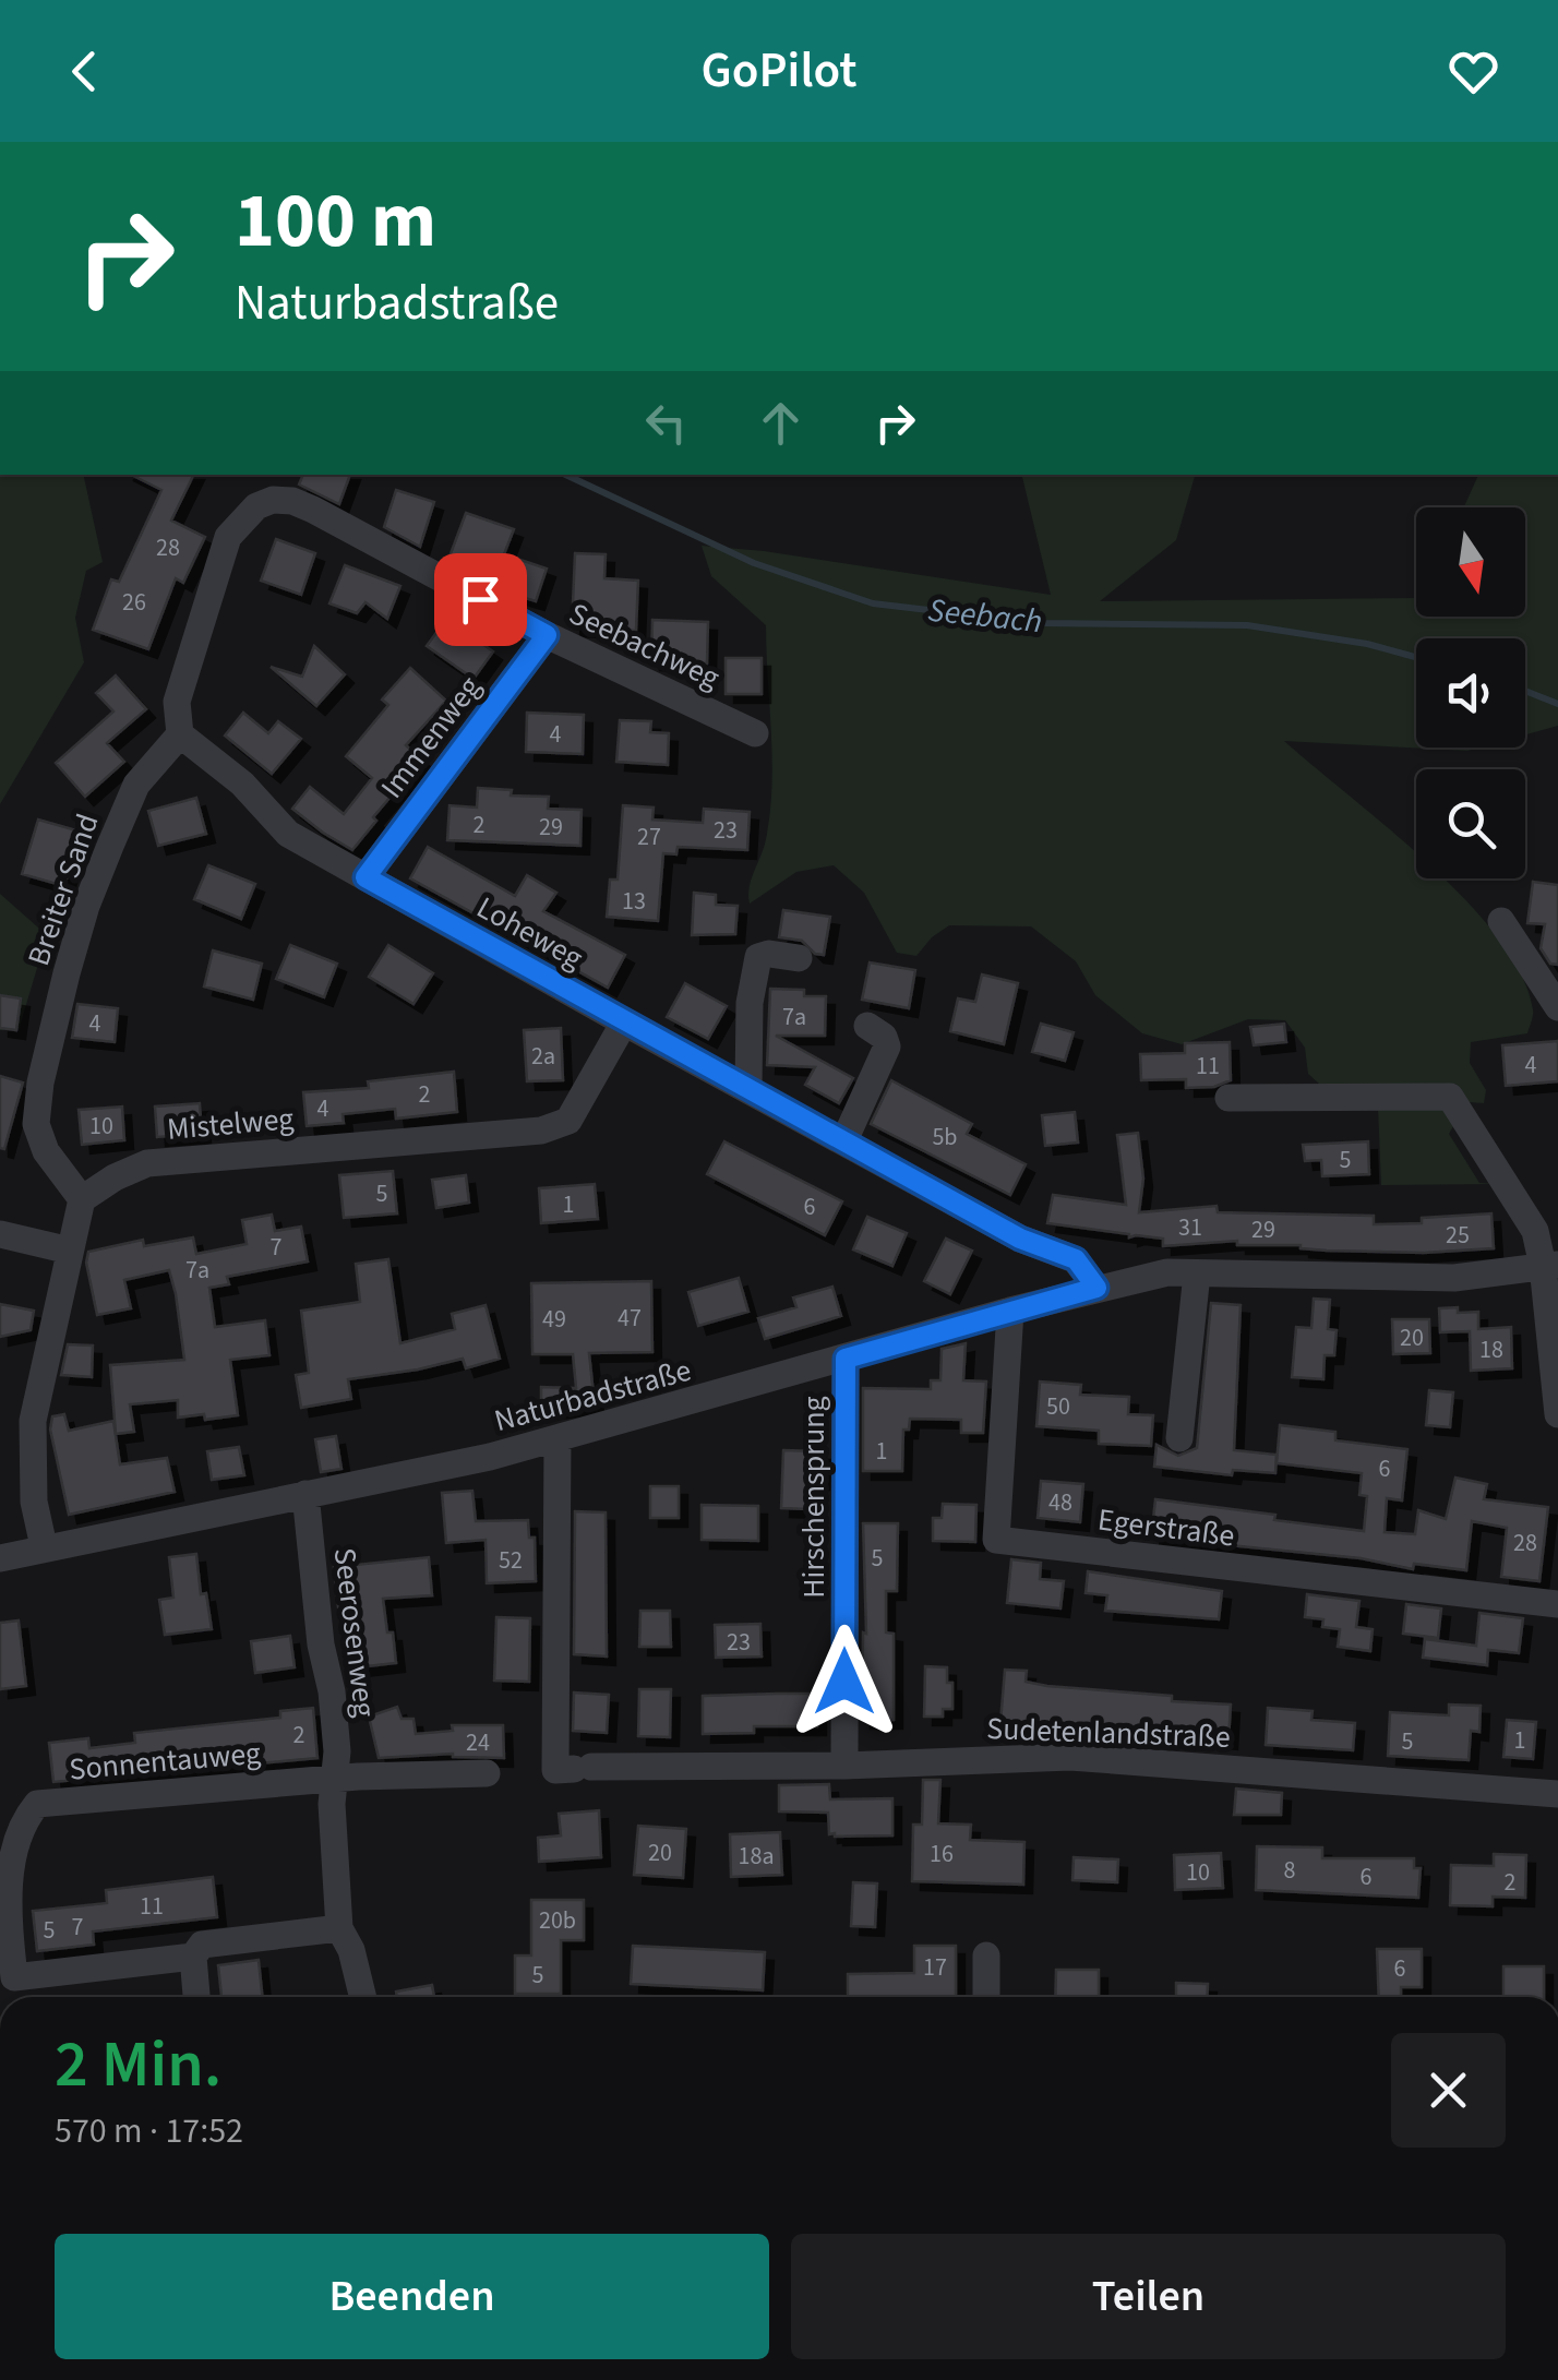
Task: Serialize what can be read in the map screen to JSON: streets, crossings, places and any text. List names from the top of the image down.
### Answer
{
  "streets": {
    "street": [
      "Seebachweg",
      "Immenweg",
      "Breiter Sand",
      "Loheweg",
      "Mistelweg",
      "Naturbadstraße",
      "Hirschensprung",
      "Egerstraße",
      "Seerosenweg",
      "Sudetenlandstraße",
      "Sonnentauweg"
    ]
  },
  "crossings": [
    ["Seebachweg", "Immenweg"],
    ["Seebachweg", "Breiter Sand"],
    ["Seebachweg", "Loheweg"],
    ["Immenweg", "Loheweg"],
    ["Breiter Sand", "Loheweg"],
    ["Breiter Sand", "Mistelweg"],
    ["Loheweg", "Mistelweg"],
    ["Loheweg", "Naturbadstraße"],
    ["Naturbadstraße", "Hirschensprung"],
    ["Naturbadstraße", "Egerstraße"],
    ["Naturbadstraße", "Seerosenweg"],
    ["Naturbadstraße", "Sudetenlandstraße"],
    ["Hirschensprung", "Sudetenlandstraße"],
    ["Seerosenweg", "Sonnentauweg"]
  ],
  "water": ["Seebach"],
  "house_numbers": [
    "28",
    "26",
    "4",
    "2",
    "29",
    "23",
    "27",
    "13",
    "7a",
    "4",
    "2a",
    "4",
    "11",
    "2",
    "4",
    "10",
    "5b",
    "5",
    "5",
    "1",
    "6",
    "31",
    "29",
    "25",
    "7",
    "7a",
    "47",
    "49",
    "20",
    "18",
    "50",
    "1",
    "6",
    "48",
    "28",
    "5",
    "52",
    "23",
    "2",
    "1",
    "5",
    "24",
    "20",
    "16",
    "18a",
    "8",
    "10",
    "6",
    "2",
    "11",
    "20b",
    "7",
    "5",
    "17",
    "6",
    "5"
  ],
  "north": "bottom",
  "page": {
    "header": "GoPilot",
    "turn": ["100 m", "Naturbadstraße"],
    "heading": ["2 Min.", "570 m · 17:52"],
    "buttons": ["Beenden", "Teilen"]
  }
}
